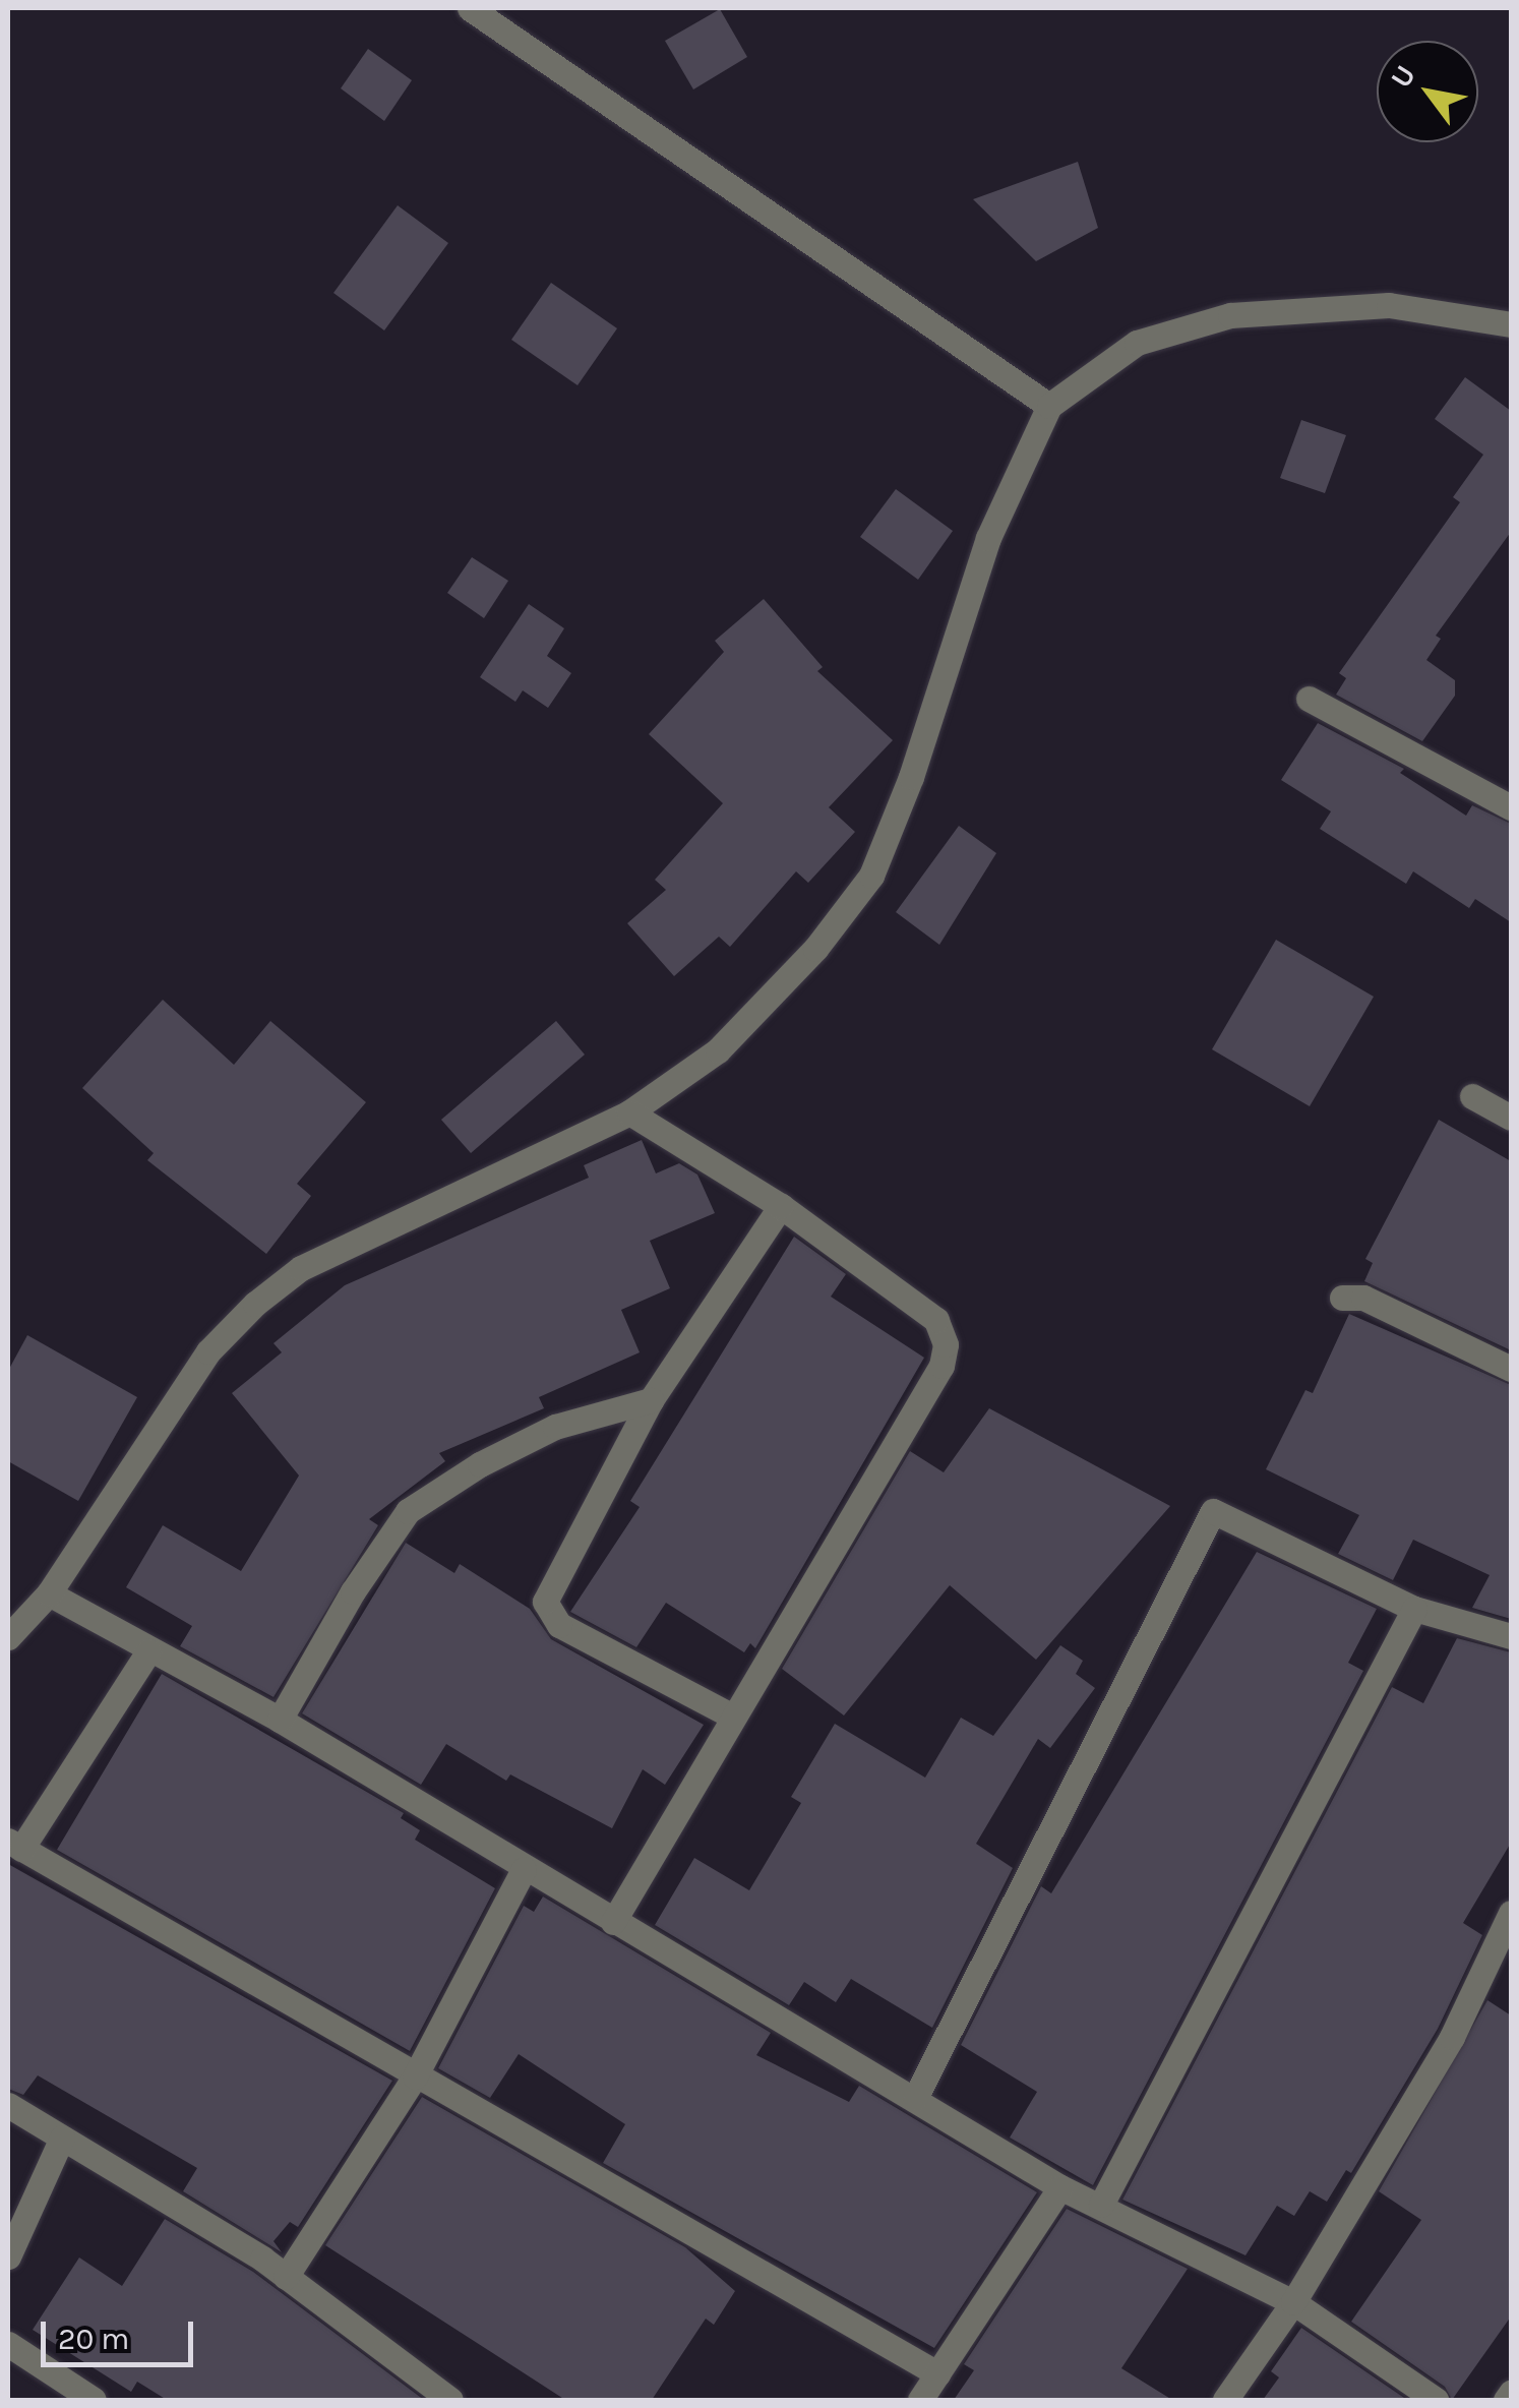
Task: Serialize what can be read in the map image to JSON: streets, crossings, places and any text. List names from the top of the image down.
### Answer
{
  "scale_bar": "20 m",
  "north": "top left"
}
